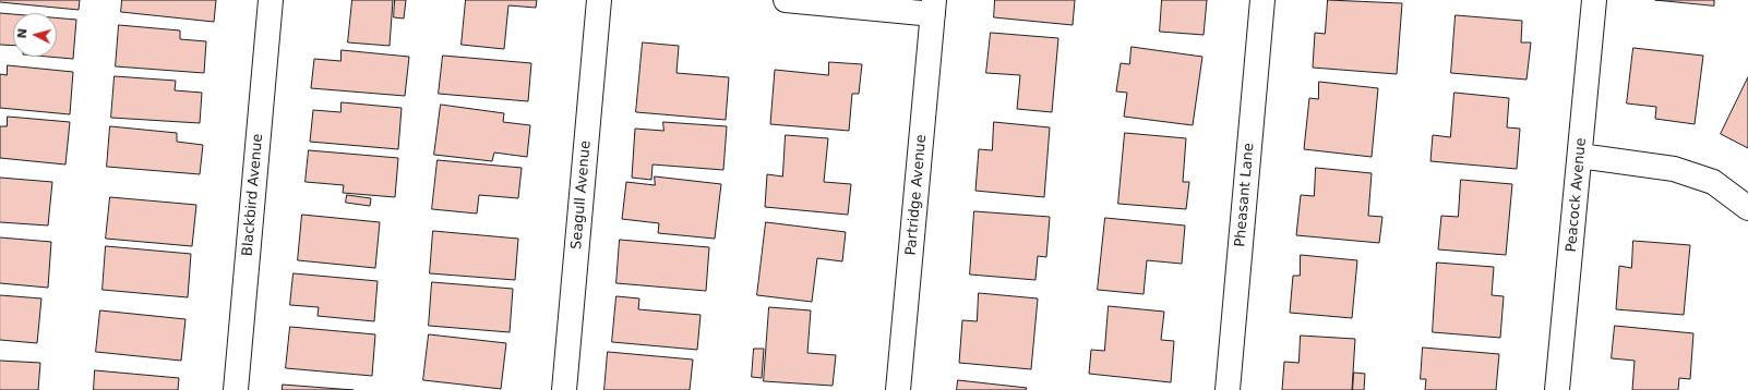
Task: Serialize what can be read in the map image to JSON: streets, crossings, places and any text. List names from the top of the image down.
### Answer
{
  "streets": {
    "street": [
      "Blackbird Avenue",
      "Seagull Avenue",
      "Partridge Avenue",
      "Pheasant Lane",
      "Peacock Avenue"
    ]
  },
  "north": "left"
}
